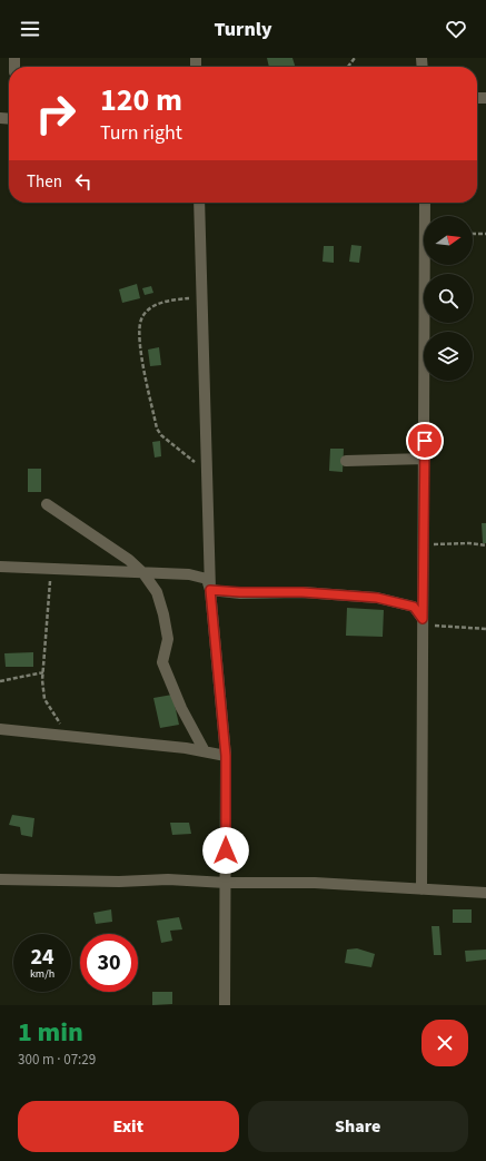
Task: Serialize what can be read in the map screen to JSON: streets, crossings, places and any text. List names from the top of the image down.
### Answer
{
  "north": "right",
  "page": {
    "header": "Turnly",
    "turn": ["120 m", "Turn right"],
    "then": "Then",
    "speed": "24 km/h",
    "limit": "30",
    "heading": ["1 min", "300 m · 07:29"],
    "buttons": ["Exit", "Share"]
  }
}
